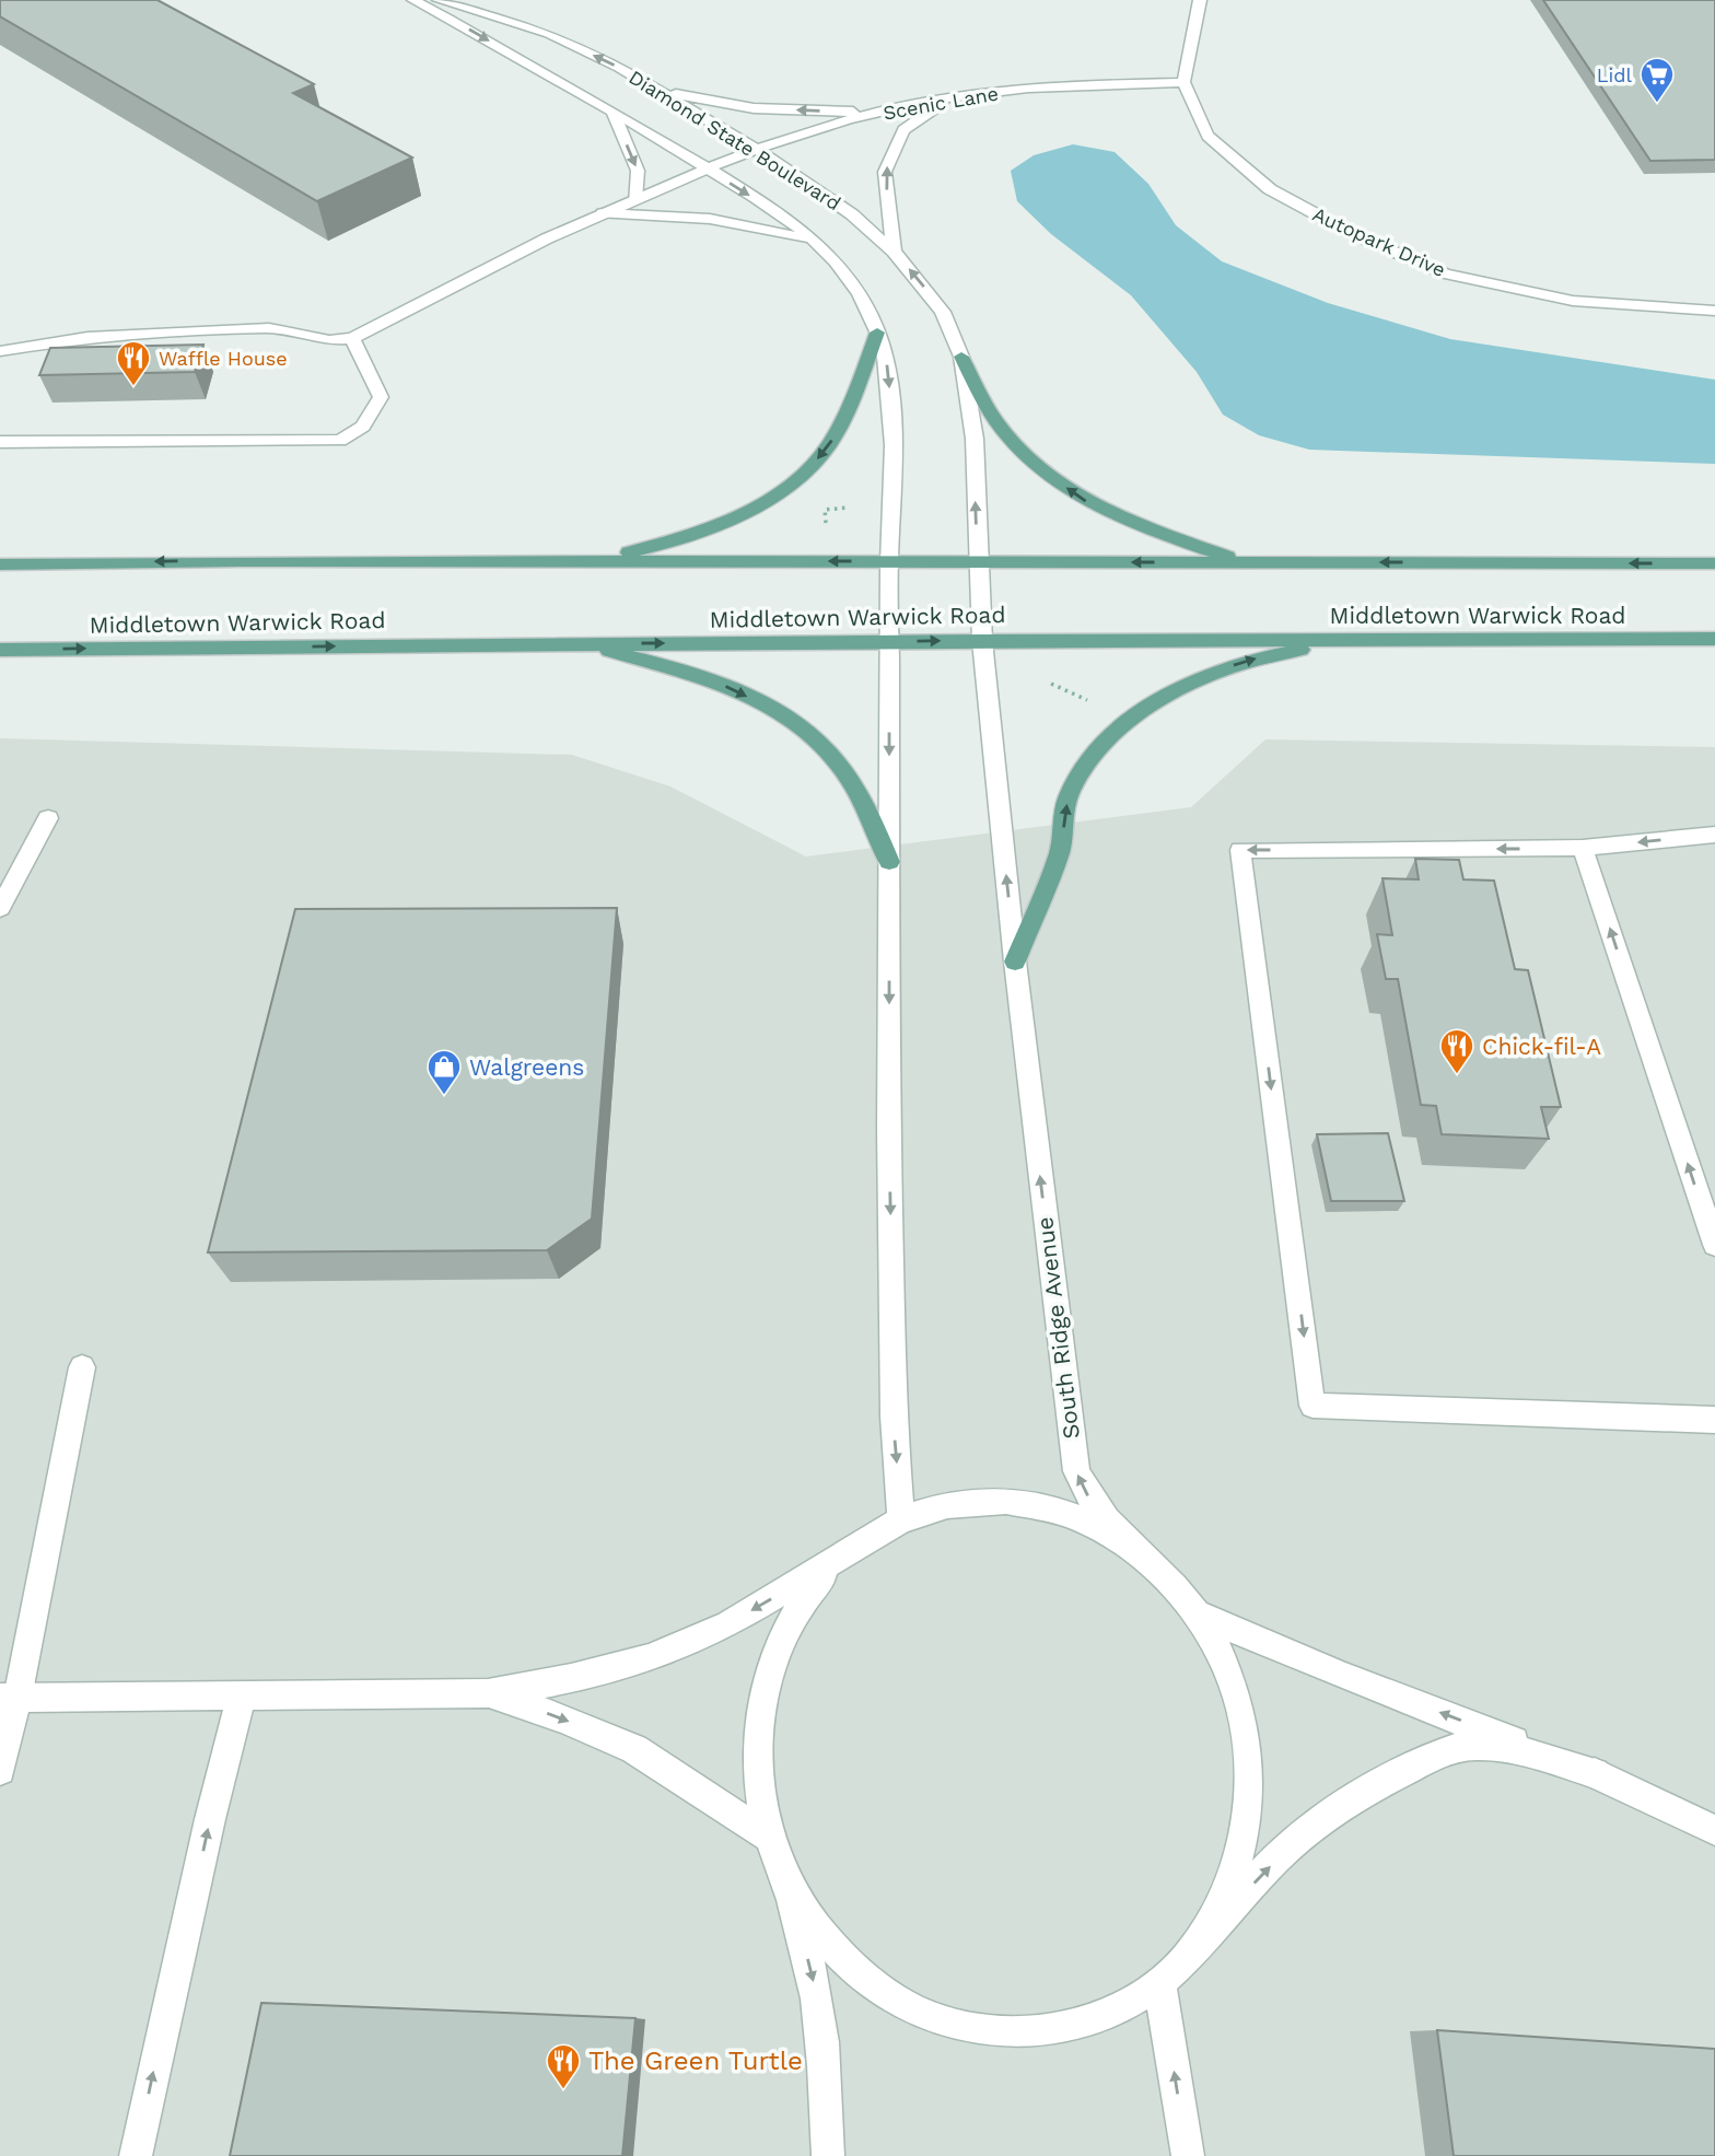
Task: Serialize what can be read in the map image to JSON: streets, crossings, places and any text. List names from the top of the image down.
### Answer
{
  "streets": {
    "main road": ["Middletown Warwick Road"],
    "street": [
      "Scenic Lane",
      "Diamond State Boulevard",
      "Autopark Drive",
      "South Ridge Avenue"
    ]
  },
  "crossings": [
    ["Scenic Lane", "Diamond State Boulevard"],
    ["Scenic Lane", "Autopark Drive"],
    ["Diamond State Boulevard", "Middletown Warwick Road"],
    ["Diamond State Boulevard", "South Ridge Avenue"],
    ["Middletown Warwick Road", "South Ridge Avenue"]
  ],
  "places": {
    "supermarket": ["Lidl"],
    "restaurant": ["Waffle House", "Chick-fil-A", "The Green Turtle"],
    "shop": ["Walgreens"]
  }
}
